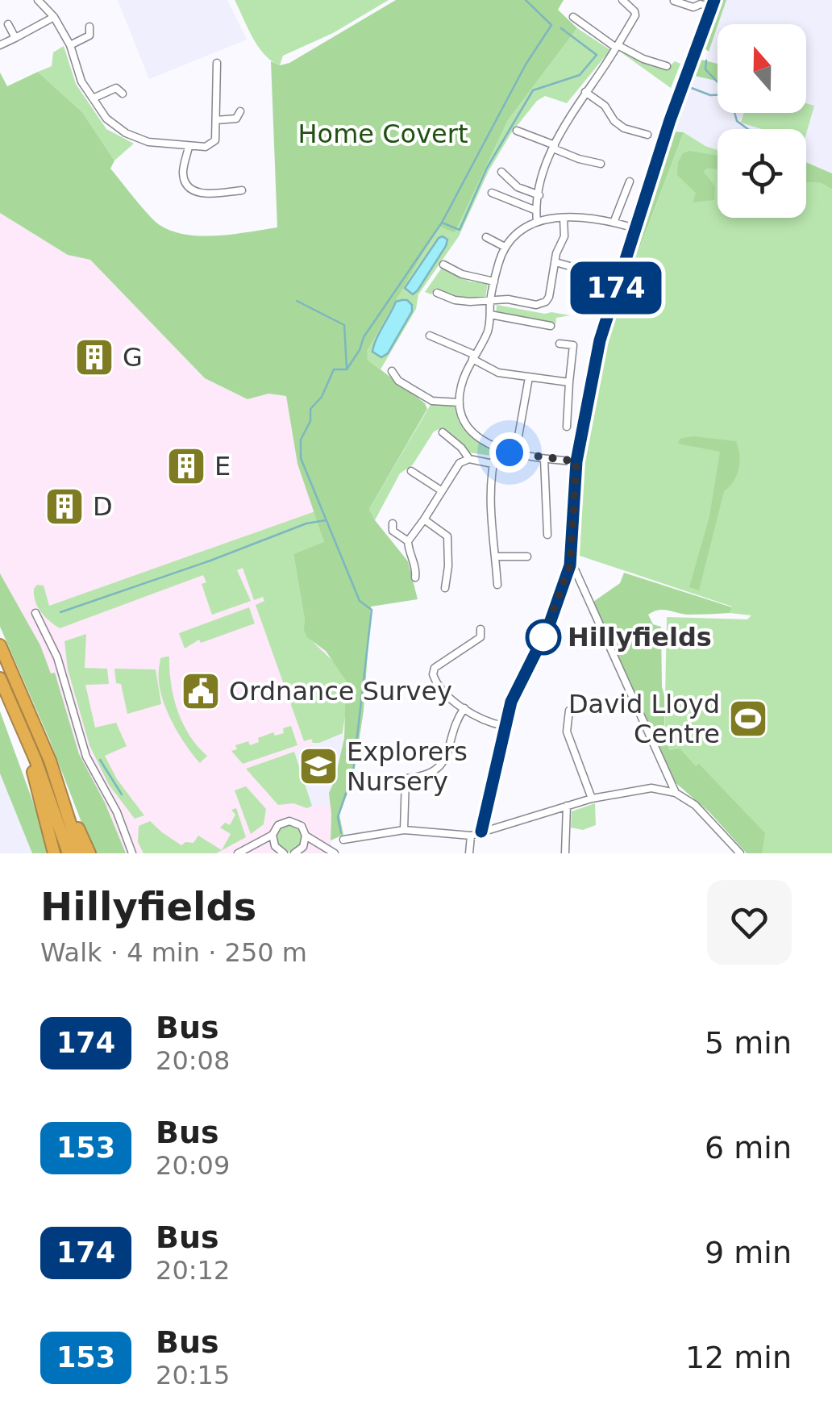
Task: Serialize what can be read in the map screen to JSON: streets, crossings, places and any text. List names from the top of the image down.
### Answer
{
  "parks": ["Home Covert"],
  "places": {
    "building": ["G", "E", "D"],
    "other": ["Hillyfields"],
    "public building": ["Ordnance Survey"],
    "sports": ["David Lloyd Centre"],
    "school or university": ["Explorers Nursery"]
  },
  "lines": ["bus line 174"],
  "north": "top",
  "page": {
    "on_map": "174",
    "heading": ["Hillyfields", "Walk · 4 min · 250 m"],
    "list": [
      {
        "mark": "174",
        "name": "Bus",
        "note": "20:08",
        "value": "5 min"
      },
      {
        "mark": "153",
        "name": "Bus",
        "note": "20:09",
        "value": "6 min"
      },
      {
        "mark": "174",
        "name": "Bus",
        "note": "20:12",
        "value": "9 min"
      },
      {
        "mark": "153",
        "name": "Bus",
        "note": "20:15",
        "value": "12 min"
      }
    ]
  }
}
